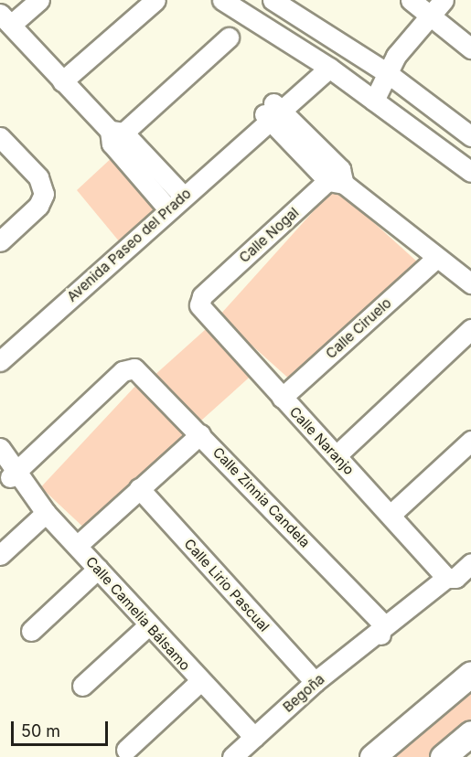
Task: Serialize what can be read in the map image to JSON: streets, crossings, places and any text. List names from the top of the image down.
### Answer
{
  "streets": {
    "street": [
      "Calle Nogal",
      "Avenida Paseo del Prado",
      "Calle Ciruelo",
      "Calle Naranjo",
      "Calle Zinnia Candela",
      "Calle Lirio Pascual",
      "Calle Camelia Bálsamo",
      "Begoña"
    ]
  },
  "crossings": [
    ["Calle Nogal", "Calle Naranjo"],
    ["Calle Ciruelo", "Calle Naranjo"],
    ["Calle Naranjo", "Begoña"],
    ["Calle Zinnia Candela", "Calle Camelia Bálsamo"],
    ["Calle Zinnia Candela", "Begoña"],
    ["Calle Lirio Pascual", "Begoña"],
    ["Calle Camelia Bálsamo", "Begoña"]
  ],
  "scale_bar": "50 m"
}
